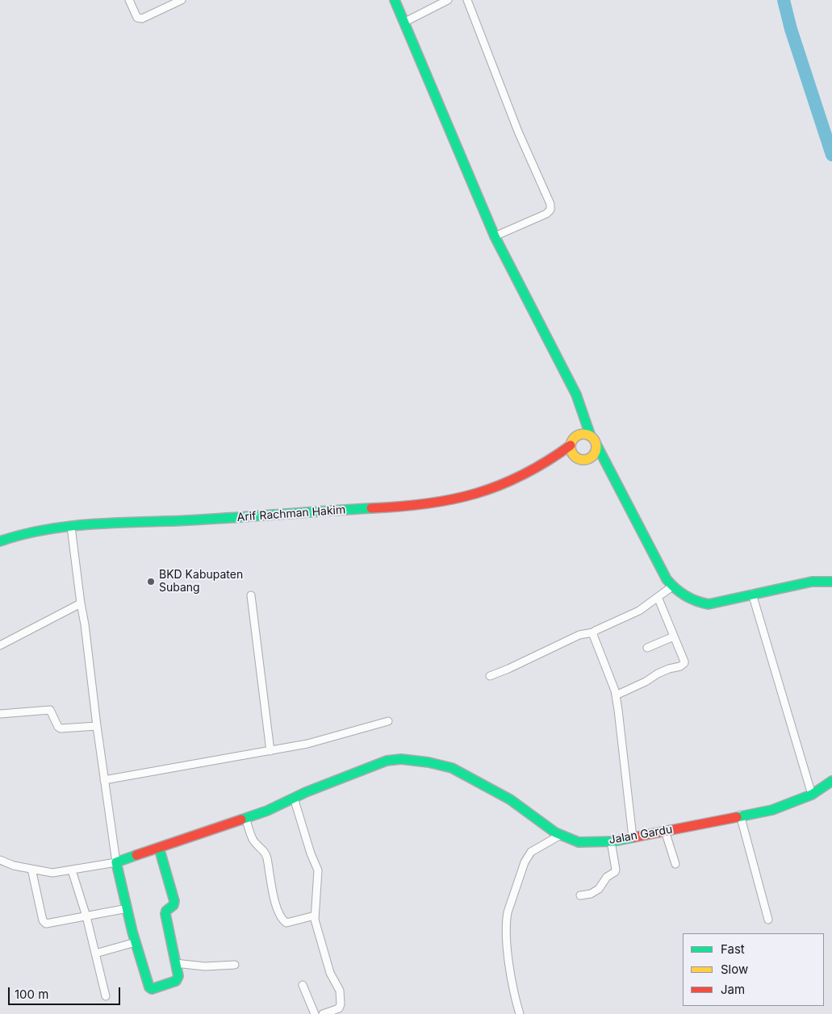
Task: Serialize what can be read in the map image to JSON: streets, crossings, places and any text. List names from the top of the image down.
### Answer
{
  "streets": {
    "main road": ["Arif Rachman Hakim", "Jalan Gardu"]
  },
  "places": ["BKD Kabupaten Subang"],
  "legend": ["Fast", "Slow", "Jam"],
  "scale_bar": "100 m"
}
